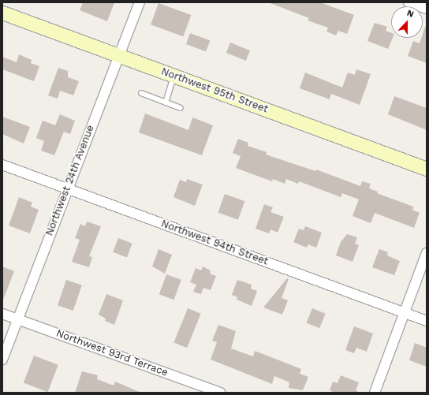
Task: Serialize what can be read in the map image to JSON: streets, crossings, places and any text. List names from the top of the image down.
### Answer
{
  "streets": {
    "main road": ["Northwest 95th Street"],
    "street": ["Northwest 24th Avenue", "Northwest 94th Street", "Northwest 93rd Terrace"]
  },
  "crossings": [
    ["Northwest 95th Street", "Northwest 24th Avenue"],
    ["Northwest 24th Avenue", "Northwest 94th Street"],
    ["Northwest 24th Avenue", "Northwest 93rd Terrace"]
  ],
  "north": "top"
}
